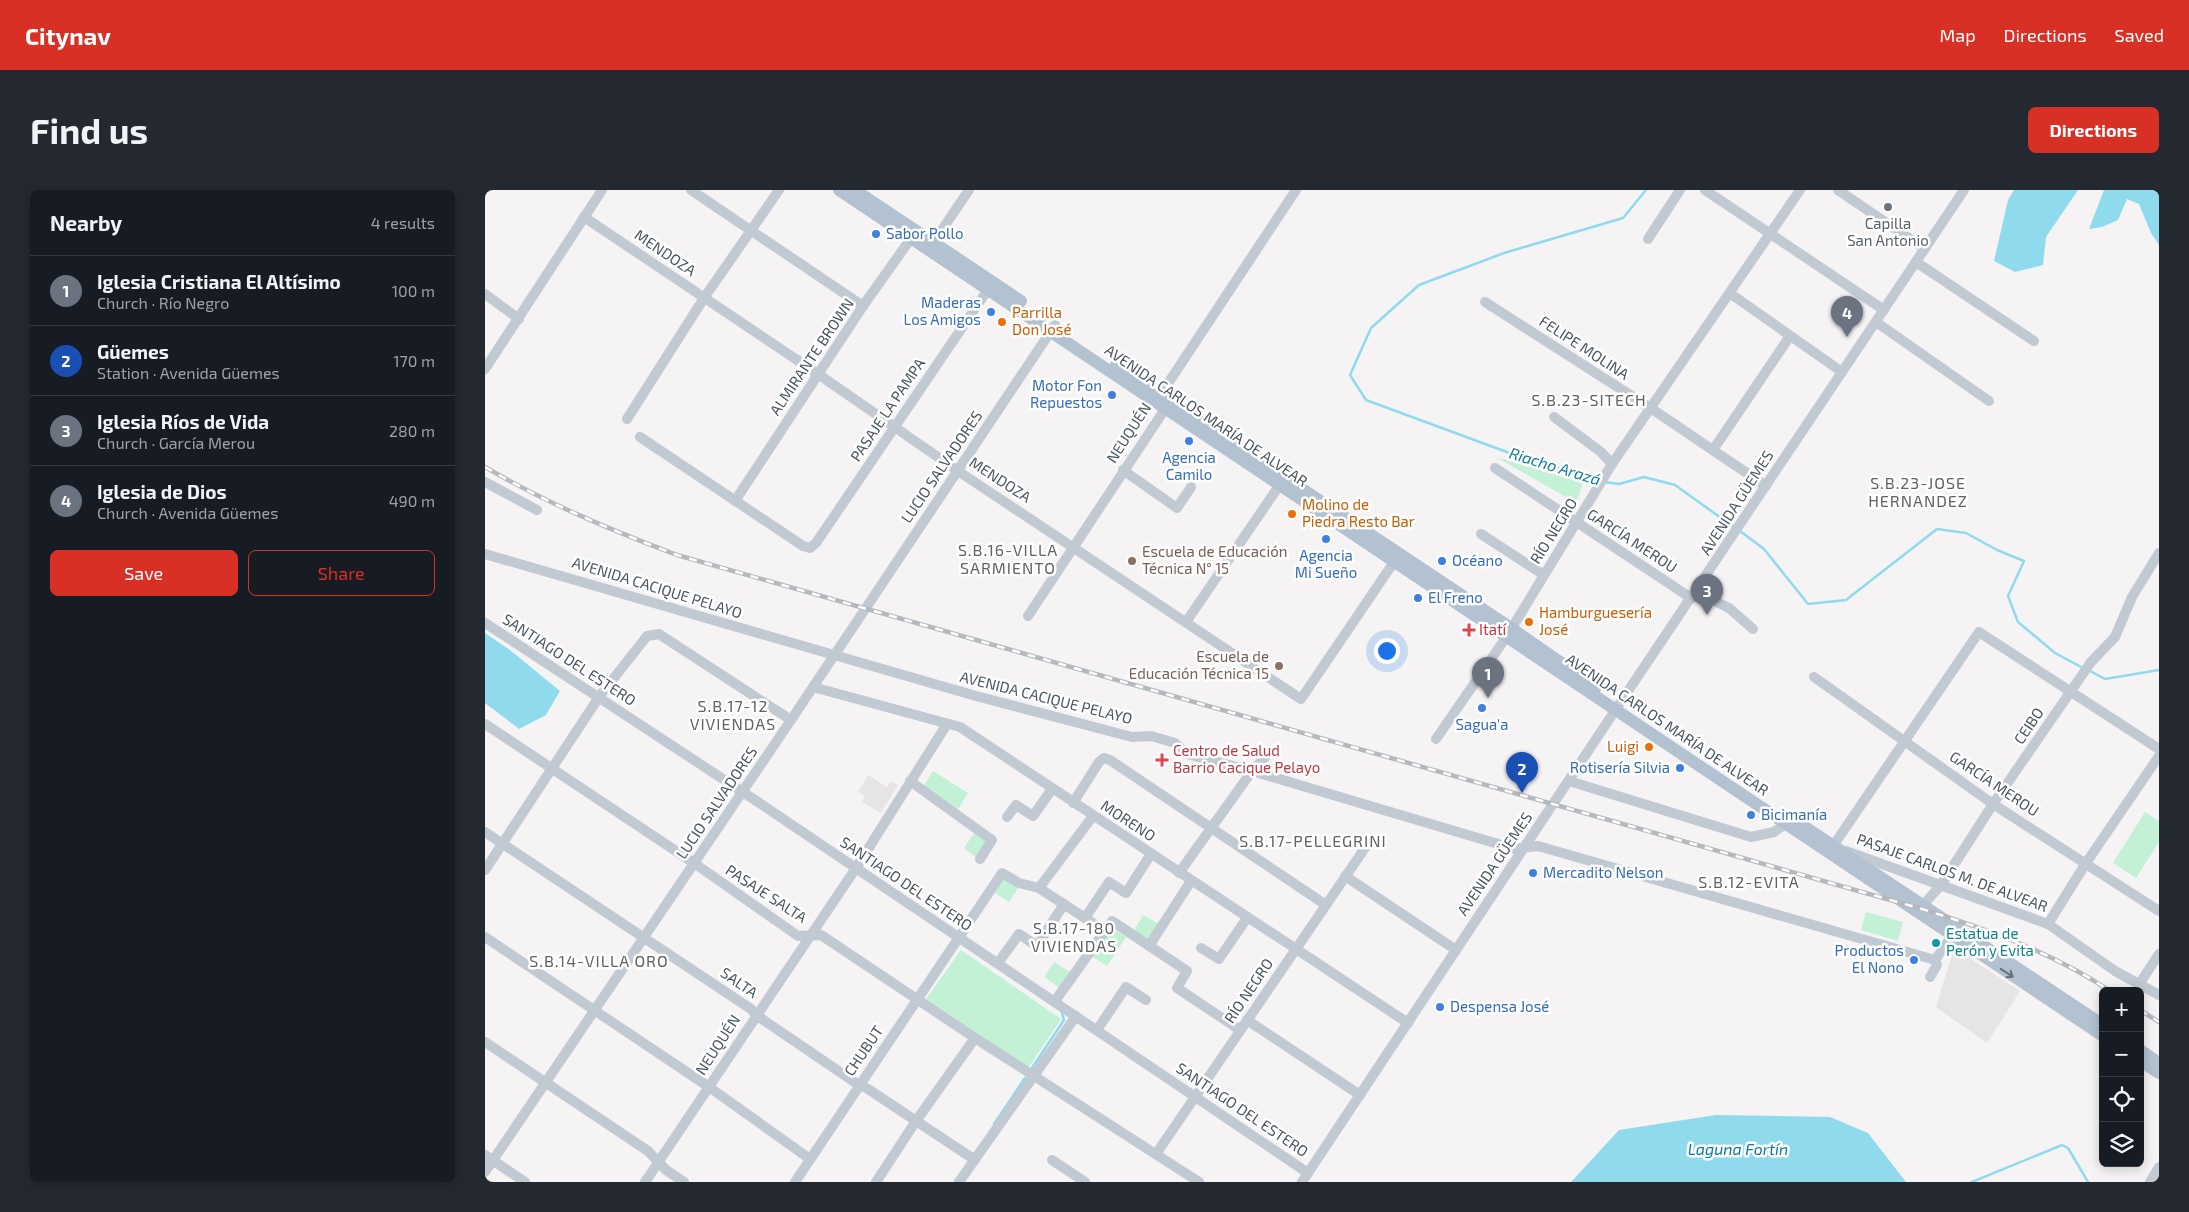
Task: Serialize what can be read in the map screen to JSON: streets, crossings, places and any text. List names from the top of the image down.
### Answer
{
  "streets": {
    "main road": ["AVENIDA CARLOS MARÍA DE ALVEAR"],
    "street": [
      "MENDOZA",
      "FELIPE MOLINA",
      "ALMIRANTE BROWN",
      "PASAJE LA PAMPA",
      "NEUQUÉN",
      "LUCIO SALVADORES",
      "AVENIDA GÜEMES",
      "RÍO NEGRO",
      "GARCÍA MEROU",
      "AVENIDA CACIQUE PELAYO",
      "SANTIAGO DEL ESTERO",
      "CEIBO",
      "MORENO",
      "PASAJE CARLOS M. DE ALVEAR",
      "PASAJE SALTA",
      "SALTA",
      "CHUBUT"
    ]
  },
  "crossings": [
    ["MENDOZA", "ALMIRANTE BROWN"],
    ["MENDOZA", "PASAJE LA PAMPA"],
    ["MENDOZA", "AVENIDA CARLOS MARÍA DE ALVEAR"],
    ["MENDOZA", "NEUQUÉN"],
    ["MENDOZA", "LUCIO SALVADORES"],
    ["FELIPE MOLINA", "AVENIDA GÜEMES"],
    ["FELIPE MOLINA", "RÍO NEGRO"],
    ["ALMIRANTE BROWN", "PASAJE LA PAMPA"],
    ["ALMIRANTE BROWN", "AVENIDA CARLOS MARÍA DE ALVEAR"],
    ["PASAJE LA PAMPA", "AVENIDA CARLOS MARÍA DE ALVEAR"],
    ["AVENIDA CARLOS MARÍA DE ALVEAR", "NEUQUÉN"],
    ["AVENIDA CARLOS MARÍA DE ALVEAR", "LUCIO SALVADORES"],
    ["AVENIDA CARLOS MARÍA DE ALVEAR", "AVENIDA GÜEMES"],
    ["AVENIDA CARLOS MARÍA DE ALVEAR", "RÍO NEGRO"],
    ["AVENIDA CARLOS MARÍA DE ALVEAR", "CEIBO"],
    ["AVENIDA CARLOS MARÍA DE ALVEAR", "PASAJE CARLOS M. DE ALVEAR"],
    ["NEUQUÉN", "SANTIAGO DEL ESTERO"],
    ["NEUQUÉN", "MORENO"],
    ["NEUQUÉN", "PASAJE SALTA"],
    ["NEUQUÉN", "SALTA"],
    ["LUCIO SALVADORES", "AVENIDA CACIQUE PELAYO"],
    ["LUCIO SALVADORES", "SANTIAGO DEL ESTERO"],
    ["LUCIO SALVADORES", "MORENO"],
    ["LUCIO SALVADORES", "PASAJE SALTA"],
    ["LUCIO SALVADORES", "SALTA"],
    ["AVENIDA GÜEMES", "GARCÍA MEROU"],
    ["AVENIDA GÜEMES", "AVENIDA CACIQUE PELAYO"],
    ["AVENIDA GÜEMES", "SANTIAGO DEL ESTERO"],
    ["AVENIDA GÜEMES", "MORENO"],
    ["RÍO NEGRO", "GARCÍA MEROU"],
    ["RÍO NEGRO", "SANTIAGO DEL ESTERO"],
    ["RÍO NEGRO", "MORENO"],
    ["GARCÍA MEROU", "CEIBO"],
    ["SANTIAGO DEL ESTERO", "CHUBUT"],
    ["CEIBO", "PASAJE CARLOS M. DE ALVEAR"],
    ["PASAJE SALTA", "CHUBUT"],
    ["SALTA", "CHUBUT"]
  ],
  "districts": [
    "S.B.23-SITECH",
    "S.B.23-JOSE HERNANDEZ",
    "S.B.16-VILLA SARMIENTO",
    "S.B.17-12 VIVIENDAS",
    "S.B.17-PELLEGRINI",
    "S.B.12-EVITA",
    "S.B.17-180 VIVIENDAS",
    "S.B.14-VILLA ORO"
  ],
  "water": ["Riacho Arazá", "Laguna Fortín"],
  "places": {
    "other": [
      "Capilla San Antonio",
      "Sabor Pollo",
      "Maderas Los Amigos",
      "Parrilla Don José",
      "Motor Fon Repuestos",
      "Agencia Camilo",
      "Molino de Piedra Resto Bar",
      "Agencia Mi Sueño",
      "Escuela de Educación Técnica N° 15",
      "Océano",
      "El Freno",
      "Hamburguesería José",
      "Escuela de Educación Técnica 15",
      "Sagua'a",
      "Luigi",
      "Rotisería Silvia",
      "Bicimanía",
      "Mercadito Nelson",
      "Estatua de Perón y Evita",
      "Productos El Nono",
      "Despensa José"
    ],
    "health": ["Itatí", "Centro de Salud Barrio Cacique Pelayo"]
  },
  "page": {
    "header": "Citynav",
    "nav": ["Map", "Directions", "Saved"],
    "buttons": [
      "Directions",
      ["Save", "Share"]
    ],
    "title": "Find us",
    "heading": ["Nearby", "4 results"],
    "list": [
      {
        "mark": "1",
        "name": "Iglesia Cristiana El Altísimo",
        "note": "Church · Río Negro",
        "value": "100 m"
      },
      {
        "mark": "2",
        "name": "Güemes",
        "note": "Station · Avenida Güemes",
        "value": "170 m"
      },
      {
        "mark": "3",
        "name": "Iglesia Ríos de Vida",
        "note": "Church · García Merou",
        "value": "280 m"
      },
      {
        "mark": "4",
        "name": "Iglesia de Dios",
        "note": "Church · Avenida Güemes",
        "value": "490 m"
      }
    ],
    "pins": [
      "4",
      "3",
      "1",
      "2"
    ],
    "map_buttons": ["+", "−"]
  }
}
